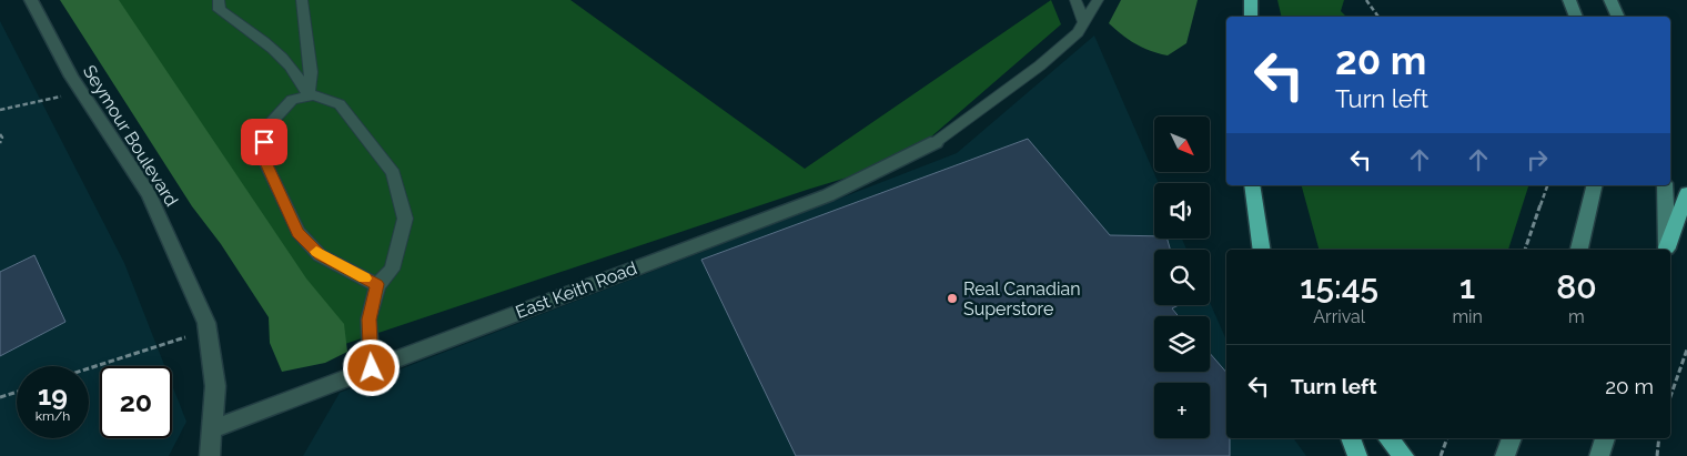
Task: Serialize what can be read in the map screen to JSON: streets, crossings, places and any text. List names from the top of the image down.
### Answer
{
  "streets": {
    "street": ["Seymour Boulevard", "East Keith Road"]
  },
  "crossings": [
    ["Seymour Boulevard", "East Keith Road"]
  ],
  "places": ["Real Canadian Superstore"],
  "north": "bottom right",
  "page": {
    "turn": ["20 m", "Turn left"],
    "map_buttons": "+",
    "eta": [
      "15:45",
      "Arrival",
      "1",
      "min",
      "80",
      "m"
    ],
    "list": [
      {
        "name": "Turn left",
        "value": "20 m"
      }
    ],
    "speed": "19 km/h",
    "limit": "20"
  }
}
